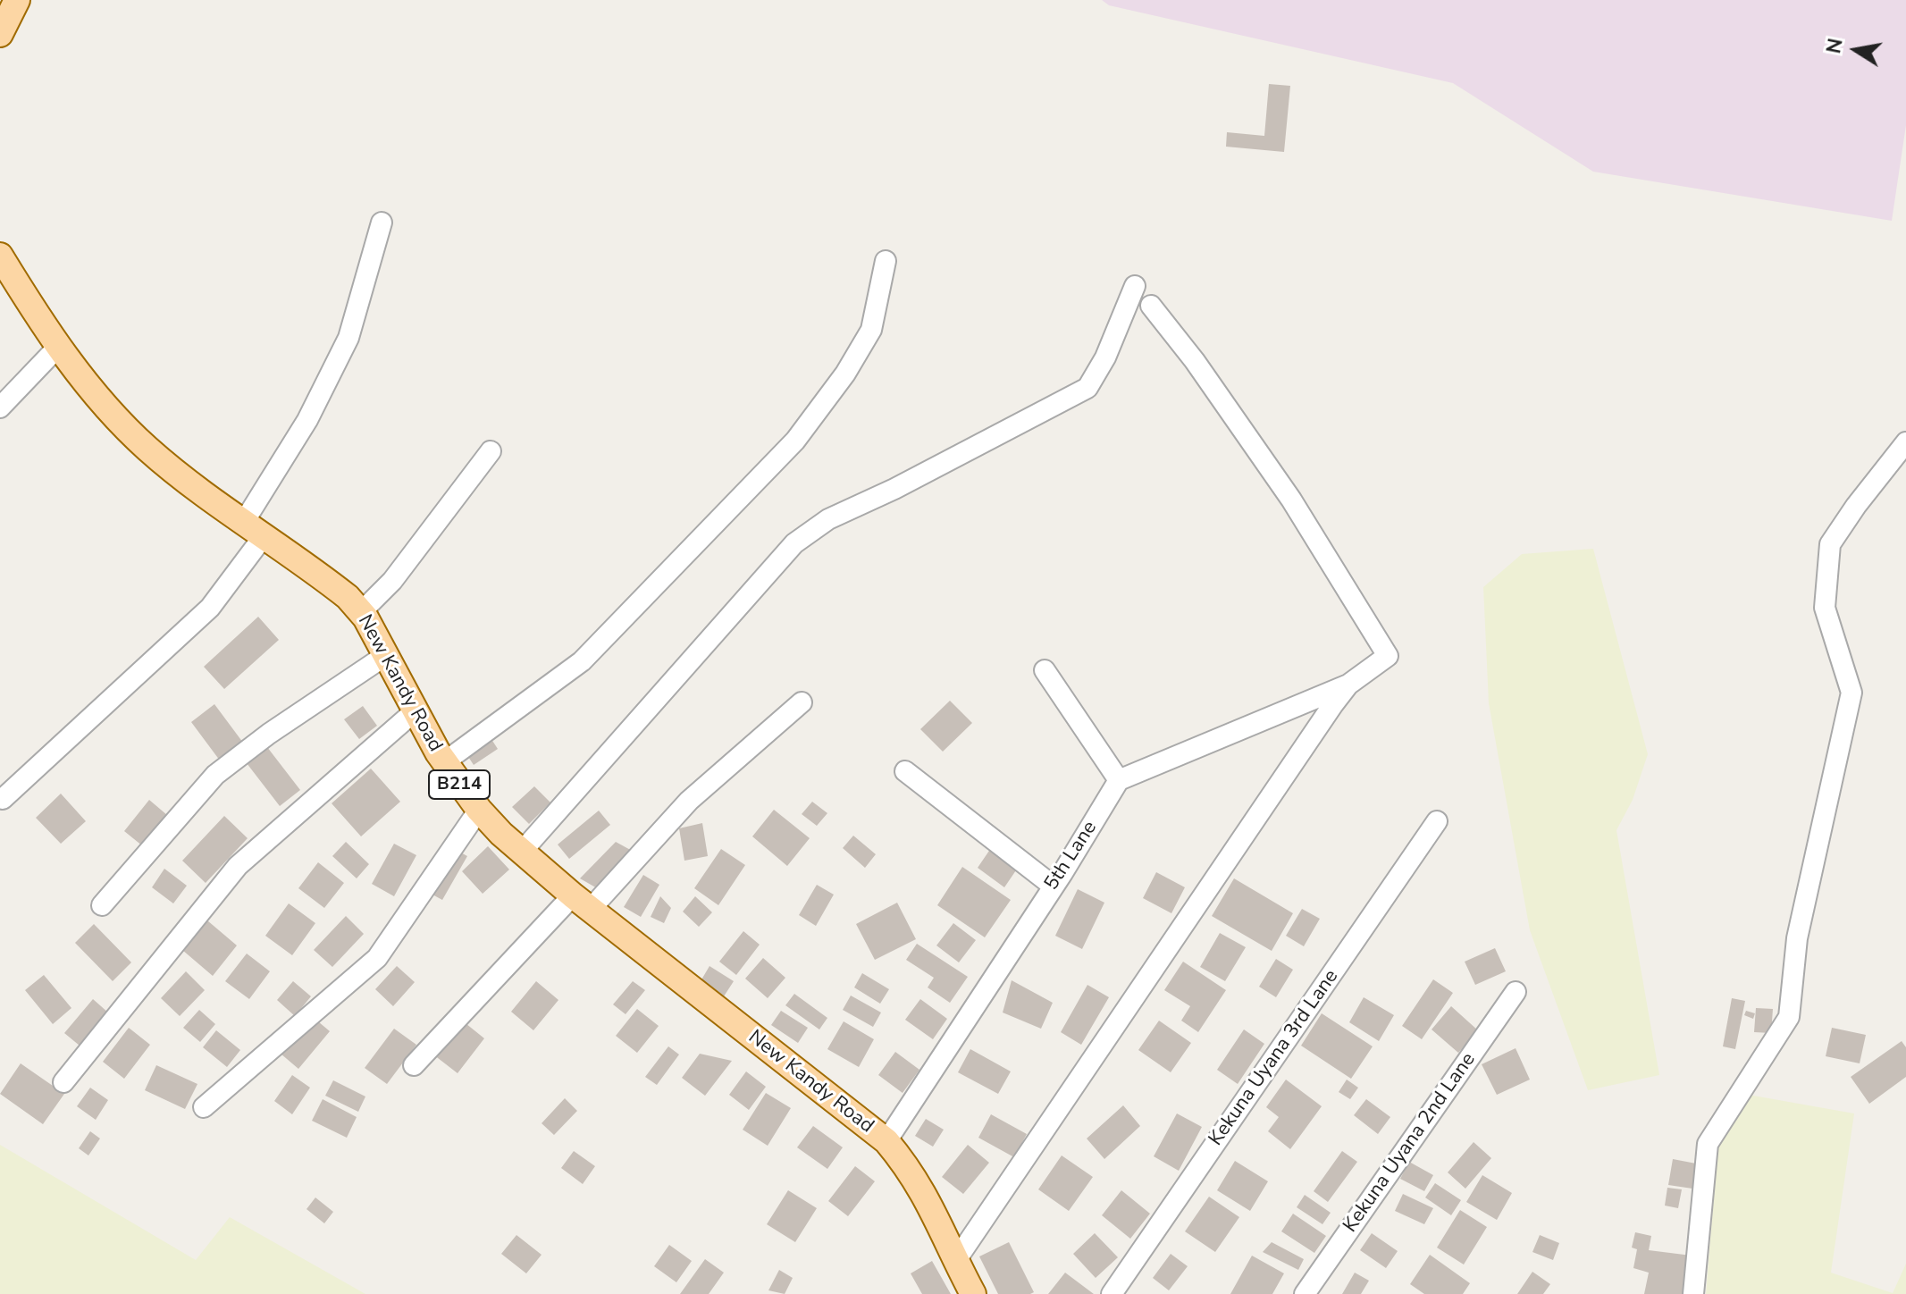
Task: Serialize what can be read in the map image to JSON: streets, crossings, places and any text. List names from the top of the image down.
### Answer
{
  "streets": {
    "main road": ["New Kandy Road", "B214"],
    "street": ["5th Lane", "Kekuna Uyana 3rd Lane", "Kekuna Uyana 2nd Lane"]
  },
  "crossings": [
    ["New Kandy Road", "5th Lane"]
  ],
  "north": "left"
}
